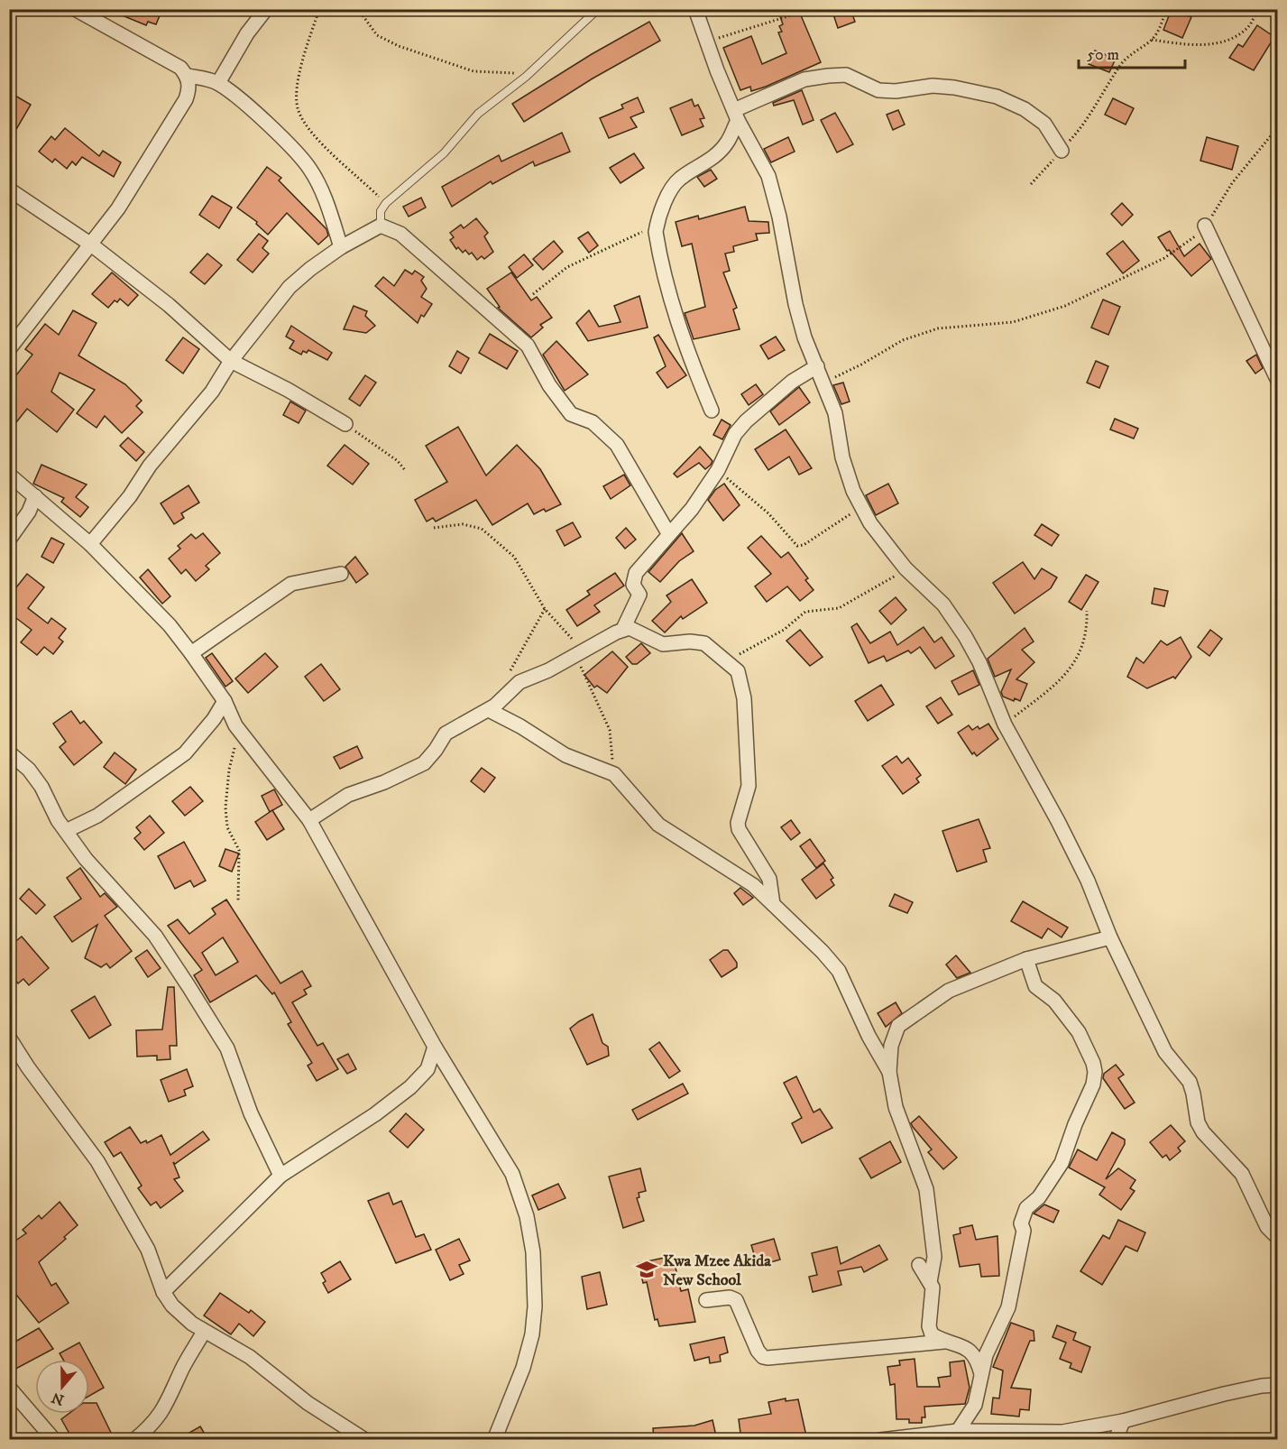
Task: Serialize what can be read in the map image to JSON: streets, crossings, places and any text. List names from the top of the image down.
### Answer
{
  "places": {
    "school or university": ["Kwa Mzee Akida New School"]
  },
  "scale_bar": "50 m",
  "north": "bottom"
}
